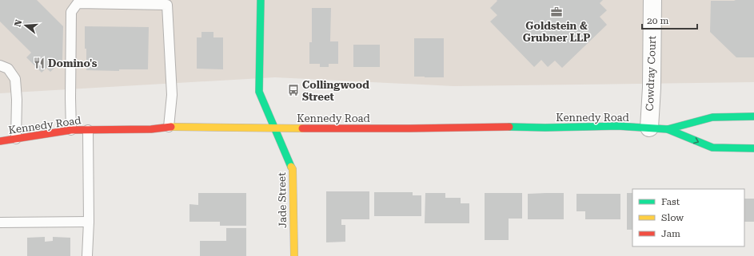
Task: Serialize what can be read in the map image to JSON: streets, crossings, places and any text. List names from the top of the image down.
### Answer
{
  "streets": {
    "main road": ["Kennedy Road", "Jade Street"],
    "street": ["Cowdray Court"]
  },
  "crossings": [
    ["Cowdray Court", "Kennedy Road"],
    ["Kennedy Road", "Jade Street"]
  ],
  "places": {
    "office": ["Goldstein & Grubner LLP"],
    "restaurant": ["Domino's"],
    "bus stop": ["Collingwood Street"]
  },
  "legend": ["Fast", "Slow", "Jam"],
  "scale_bar": "20 m",
  "north": "left"
}
